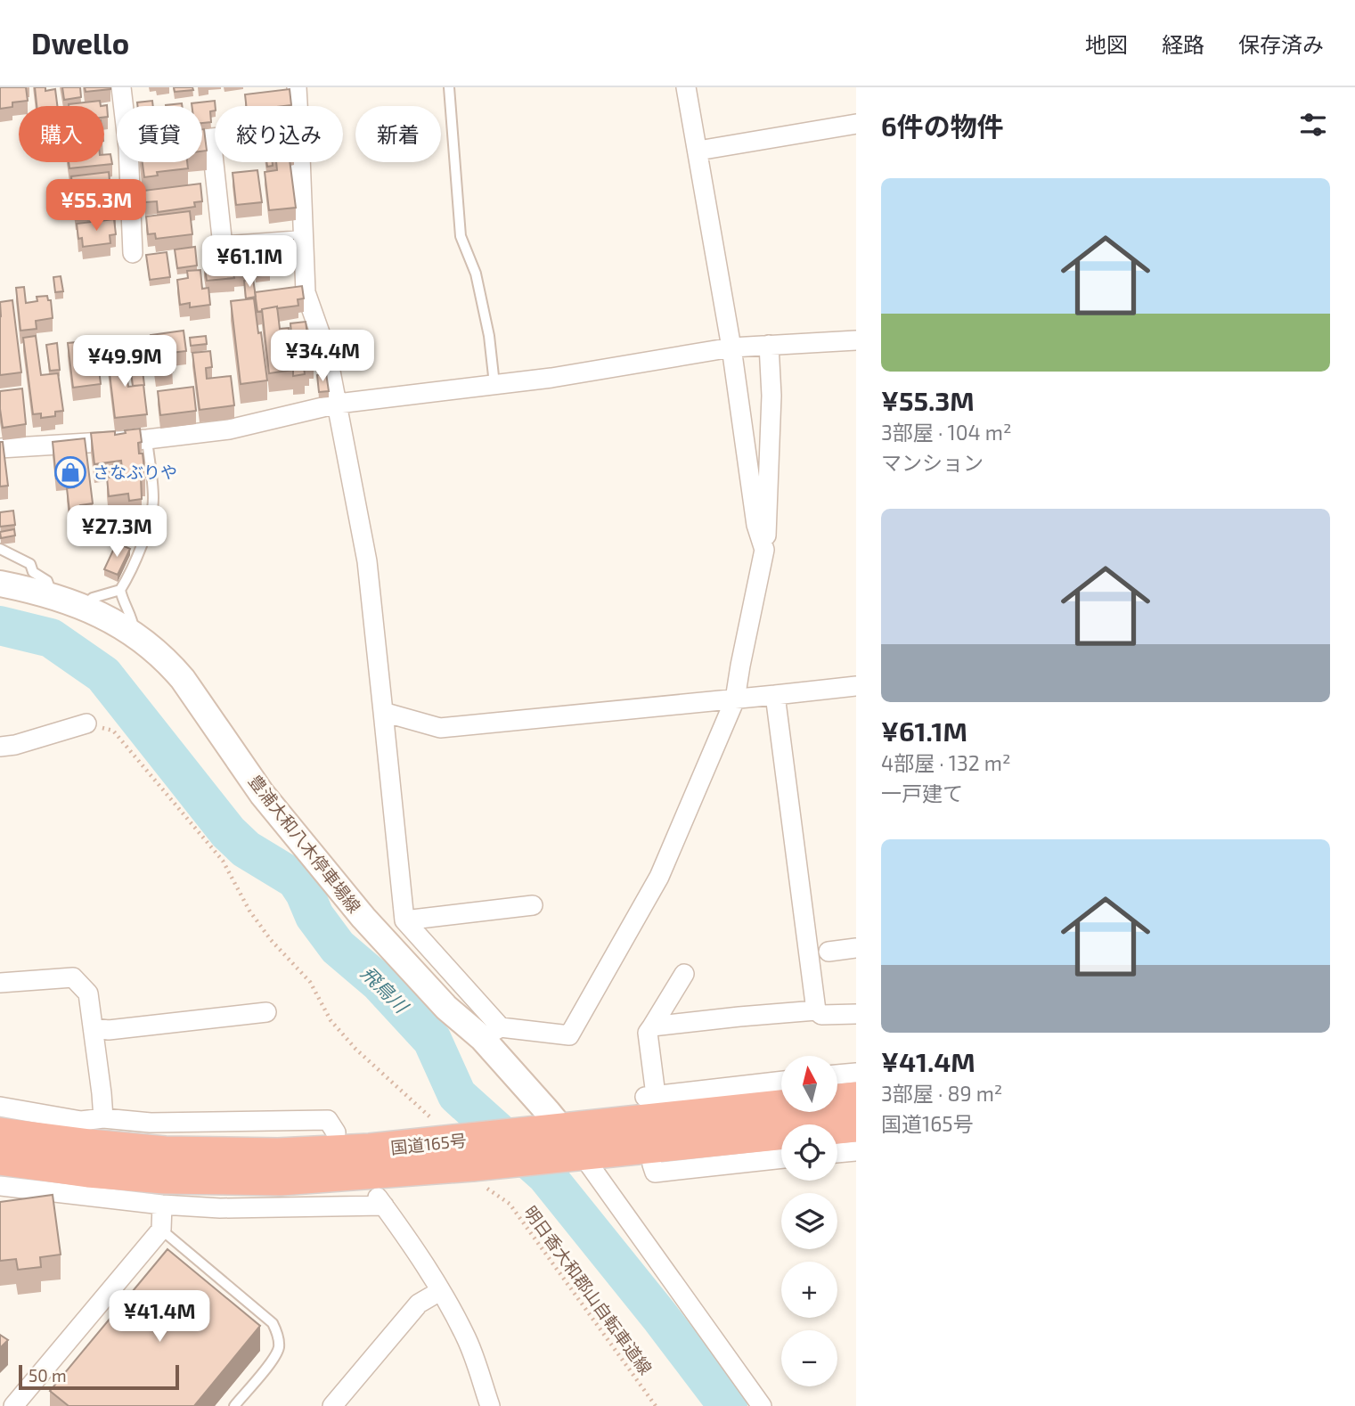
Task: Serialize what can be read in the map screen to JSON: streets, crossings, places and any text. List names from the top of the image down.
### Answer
{
  "streets": {
    "highway": ["国道165号"],
    "main road": ["豊浦大和八木停車場線"],
    "path": ["明日香大和郡山自転車道線"]
  },
  "crossings": [
    ["豊浦大和八木停車場線", "国道165号"],
    ["国道165号", "明日香大和郡山自転車道線"]
  ],
  "water": ["飛鳥川"],
  "places": {
    "shop": ["さなぶりや"]
  },
  "scale_bar": "50 m",
  "north": "top",
  "page": {
    "header": "Dwello",
    "nav": ["地図", "経路", "保存済み"],
    "heading": "6件の物件",
    "chip": [
      "購入",
      "賃貸",
      "絞り込み",
      "新着"
    ],
    "list": [
      {
        "name": "¥55.3M",
        "note": "3部屋 · 104 m² · マンション"
      },
      {
        "name": "¥61.1M",
        "note": "4部屋 · 132 m² · 一戸建て"
      },
      {
        "name": "¥41.4M",
        "note": "3部屋 · 89 m² · 国道165号"
      }
    ],
    "price": [
      "¥55.3M",
      "¥61.1M",
      "¥34.4M",
      "¥49.9M",
      "¥27.3M",
      "¥41.4M"
    ],
    "map_buttons": ["+", "−"],
    "scale": "50 m"
  }
}
